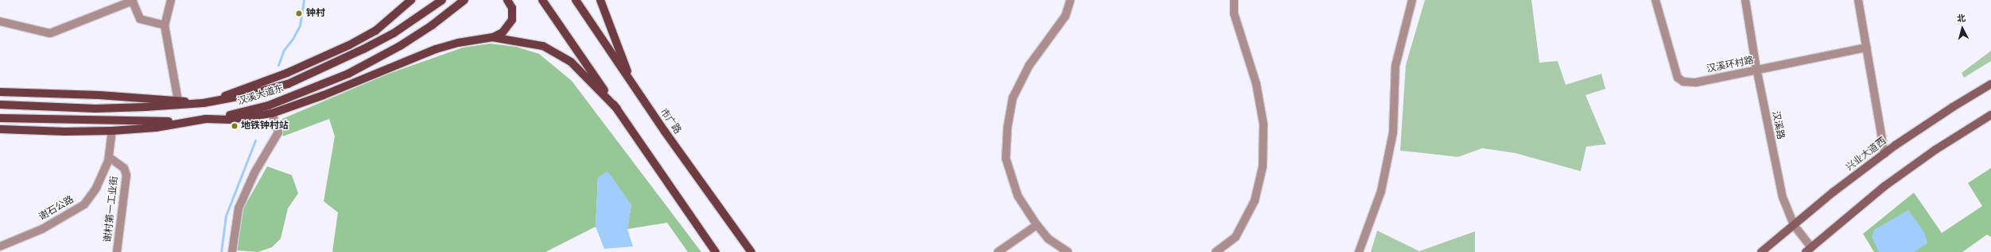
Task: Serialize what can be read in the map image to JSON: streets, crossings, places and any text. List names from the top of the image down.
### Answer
{
  "streets": {
    "main road": ["汉溪大道东", "市广路"],
    "street": [
      "汉溪环村路",
      "汉溪路",
      "兴业大道西",
      "谢石公路",
      "谢村第一工业街"
    ]
  },
  "crossings": [
    ["汉溪环村路", "汉溪路"],
    ["汉溪路", "兴业大道西"],
    ["谢石公路", "谢村第一工业街"]
  ],
  "places": ["钟村", "地铁钟村站"],
  "north": "top"
}
